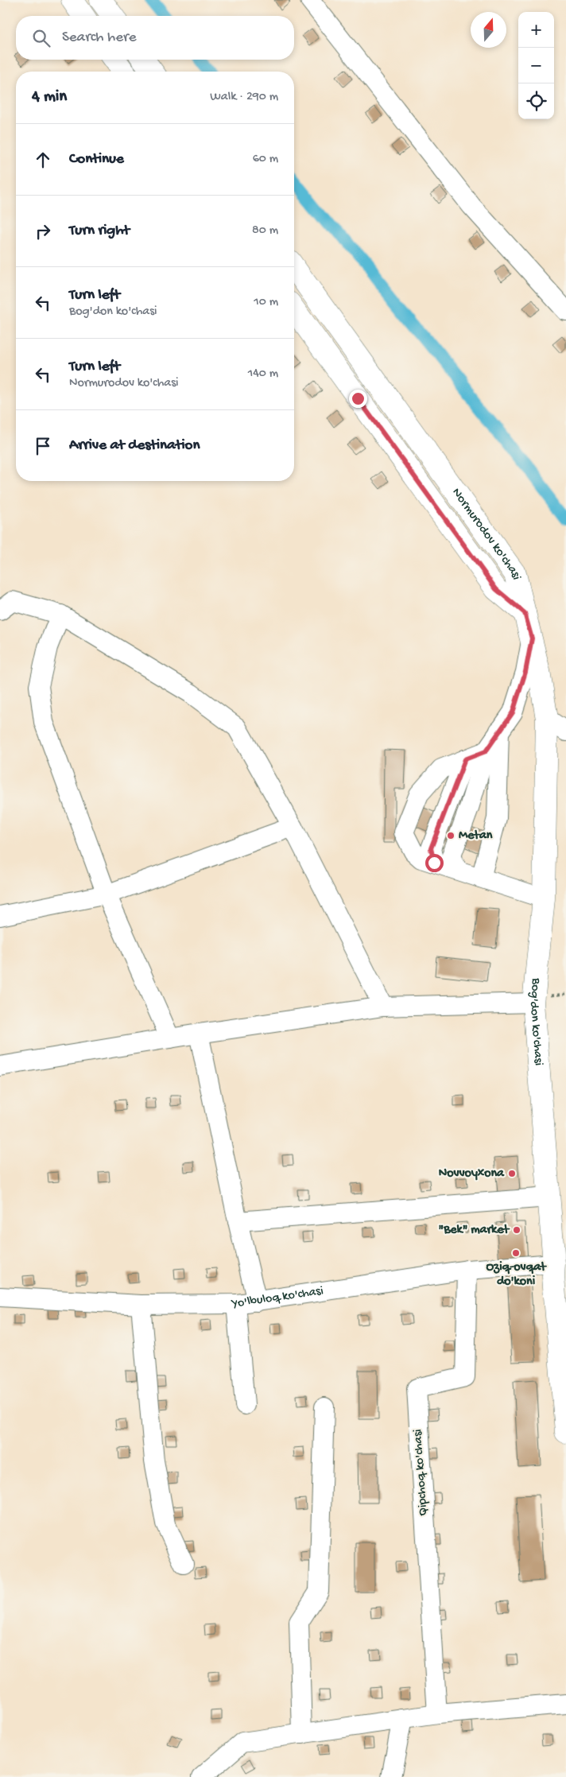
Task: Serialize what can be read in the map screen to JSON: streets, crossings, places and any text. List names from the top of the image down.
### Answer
{
  "streets": {
    "main road": ["Normurodov ko'chasi", "Bog'don ko'chasi"],
    "street": ["Yo'lbuloq ko'chasi", "Qipchoq ko'chasi"]
  },
  "crossings": [
    ["Normurodov ko'chasi", "Bog'don ko'chasi"],
    ["Bog'don ko'chasi", "Yo'lbuloq ko'chasi"],
    ["Yo'lbuloq ko'chasi", "Qipchoq ko'chasi"]
  ],
  "places": [
    "Metan",
    "Novvoyxona",
    "\"Bek\" market",
    "Oziq-ovqat do'koni"
  ],
  "north": "top",
  "page": {
    "map_buttons": ["+", "−"],
    "search": "Search here",
    "heading": ["4 min", "Walk · 290 m"],
    "list": [
      ["Continue", "60 m"],
      ["Turn right", "80 m"],
      ["Turn left", "Bog'don ko'chasi", "10 m"],
      ["Turn left", "Normurodov ko'chasi", "140 m"],
      "Arrive at destination"
    ]
  }
}
